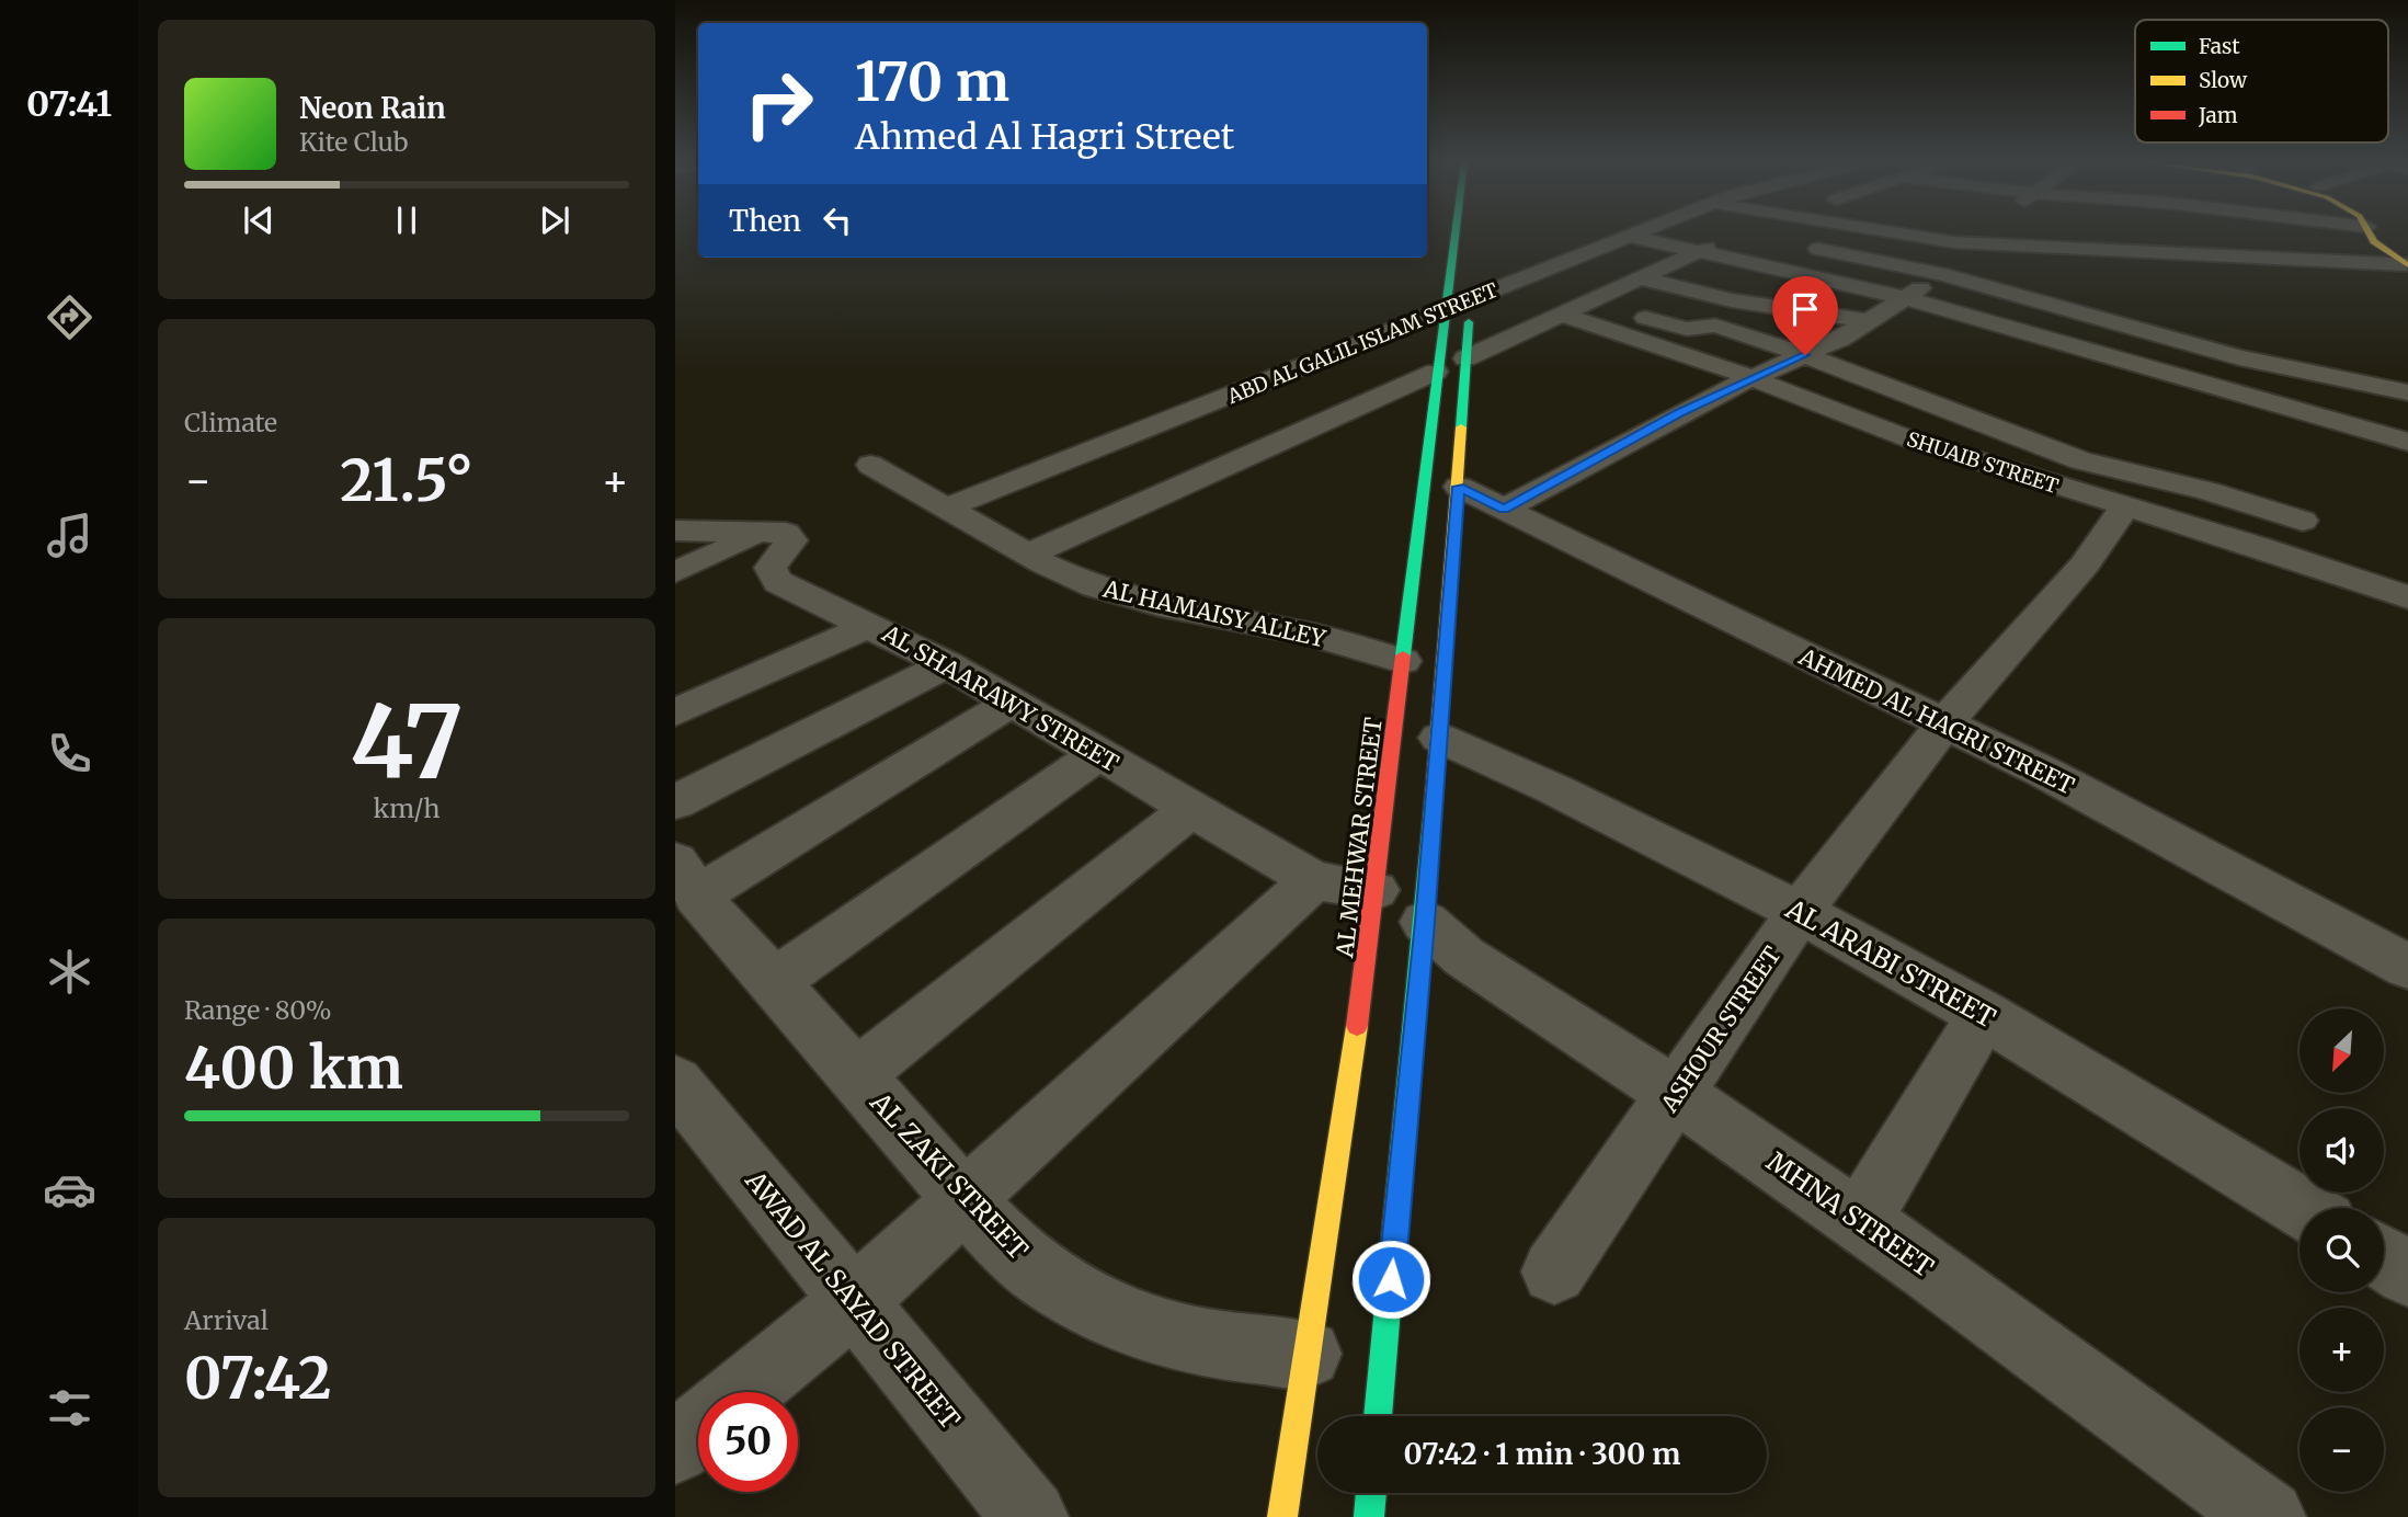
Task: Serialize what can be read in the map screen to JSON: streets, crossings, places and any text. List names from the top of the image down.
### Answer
{
  "streets": {
    "main road": ["AL MEHWAR STREET"],
    "street": [
      "ABD AL GALIL ISLAM STREET",
      "SHUAIB STREET",
      "AL HAMAISY ALLEY",
      "AL SHAARAWY STREET",
      "AHMED AL HAGRI STREET",
      "AL ARABI STREET",
      "ASHOUR STREET",
      "AL ZAKI STREET",
      "MHNA STREET",
      "AWAD AL SAYAD STREET"
    ]
  },
  "crossings": [
    ["ABD AL GALIL ISLAM STREET", "AL HAMAISY ALLEY"],
    ["ABD AL GALIL ISLAM STREET", "AL MEHWAR STREET"],
    ["SHUAIB STREET", "ASHOUR STREET"],
    ["AL HAMAISY ALLEY", "AL MEHWAR STREET"],
    ["AL SHAARAWY STREET", "AL MEHWAR STREET"],
    ["AL SHAARAWY STREET", "MHNA STREET"],
    ["AHMED AL HAGRI STREET", "AL MEHWAR STREET"],
    ["AHMED AL HAGRI STREET", "ASHOUR STREET"],
    ["AL MEHWAR STREET", "AL ARABI STREET"],
    ["AL MEHWAR STREET", "AL ZAKI STREET"],
    ["AL MEHWAR STREET", "MHNA STREET"],
    ["AL ARABI STREET", "ASHOUR STREET"],
    ["ASHOUR STREET", "MHNA STREET"]
  ],
  "legend": ["Fast", "Slow", "Jam"],
  "north": "bottom left",
  "page": {
    "tabs": "07:41",
    "turn": ["170 m", "Ahmed Al Hagri Street"],
    "song": ["Neon Rain", "Kite Club"],
    "then": "Then",
    "tile": [
      "Climate",
      ["47", "km/h"],
      ["Range · 80%", "400 km"],
      ["Arrival", "07:42"]
    ],
    "heat": ["−", "21.5°", "+"],
    "map_buttons": ["+", "−"],
    "limit": "50",
    "trip": "07:42 · 1 min · 300 m"
  }
}
